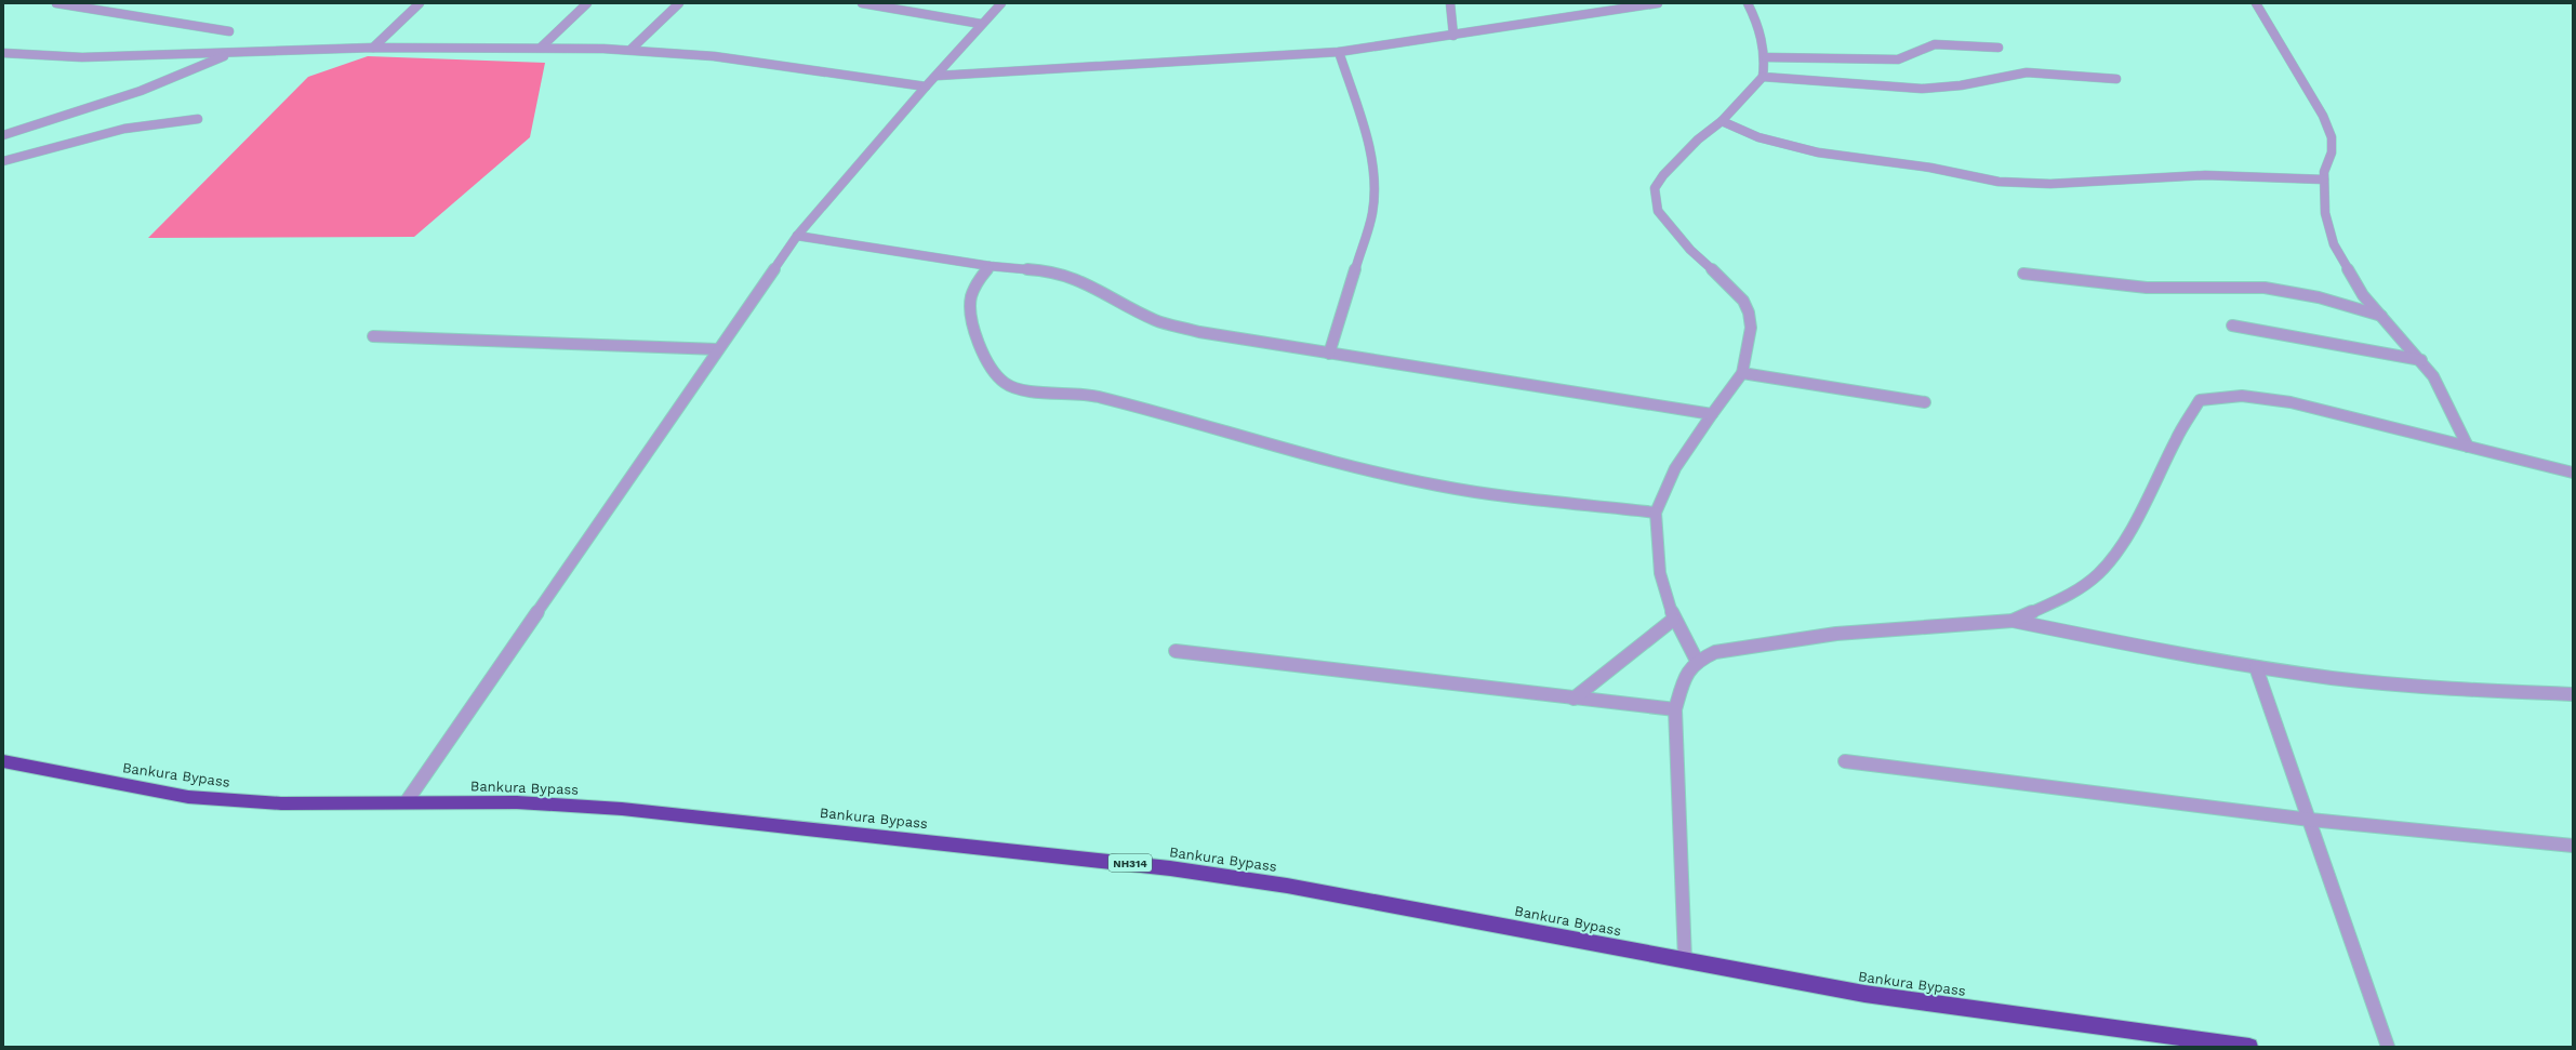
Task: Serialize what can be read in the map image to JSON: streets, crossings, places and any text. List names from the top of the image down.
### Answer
{
  "streets": {
    "highway": ["Bankura Bypass", "NH314"]
  }
}
